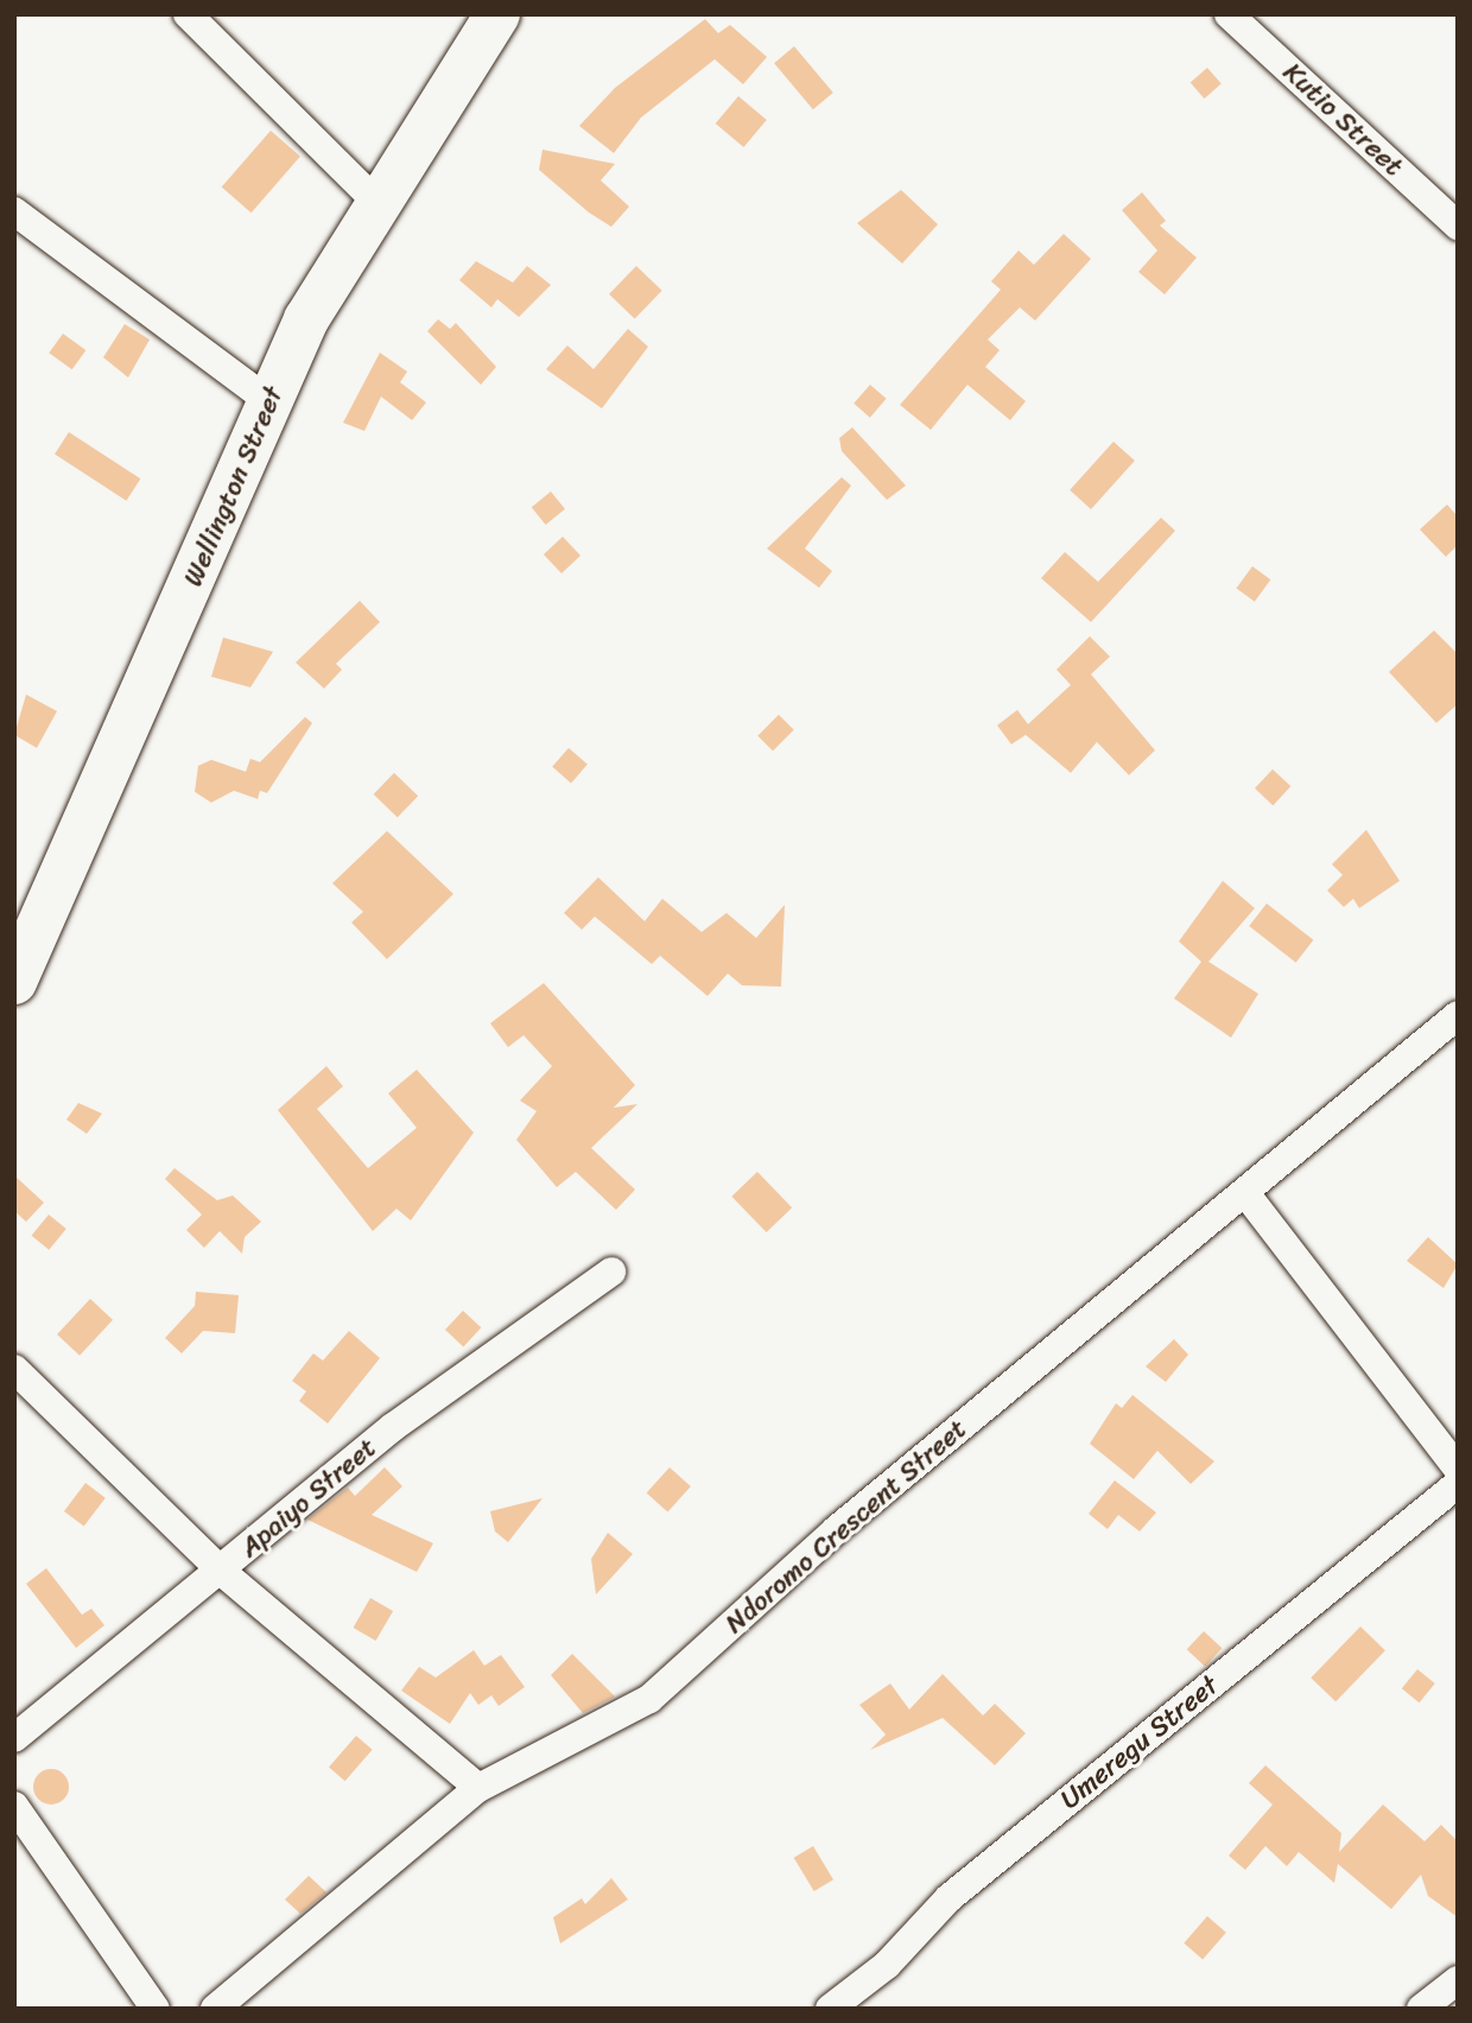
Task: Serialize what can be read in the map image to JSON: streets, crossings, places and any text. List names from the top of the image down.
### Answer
{
  "streets": {
    "main road": ["Wellington Street"],
    "street": [
      "Kutio Street",
      "Apaiyo Street",
      "Ndoromo Crescent Street",
      "Umeregu Street"
    ]
  }
}
